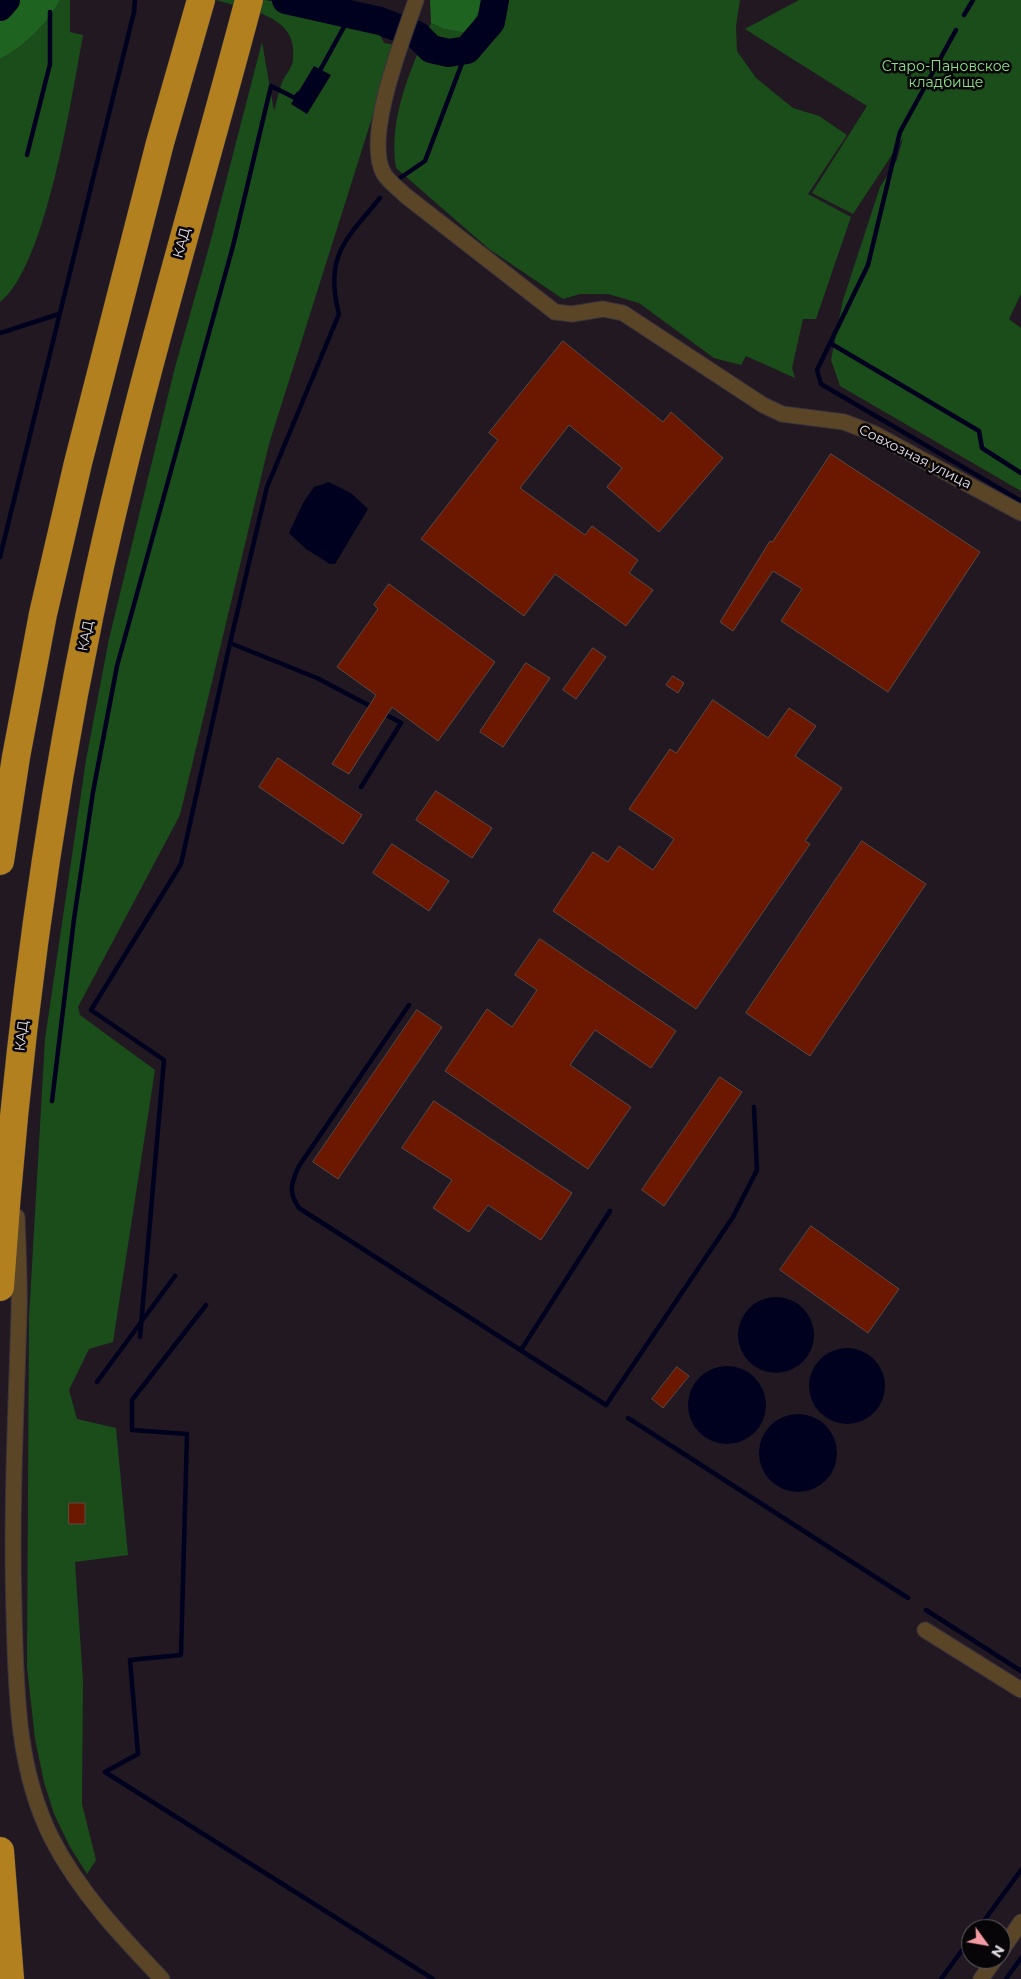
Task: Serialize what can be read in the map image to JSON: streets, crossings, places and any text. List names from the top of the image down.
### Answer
{
  "streets": {
    "highway": ["КАД"],
    "street": ["Совхозная улица"]
  },
  "parks": ["Старо-Пановское кладбище"],
  "north": "bottom right"
}
